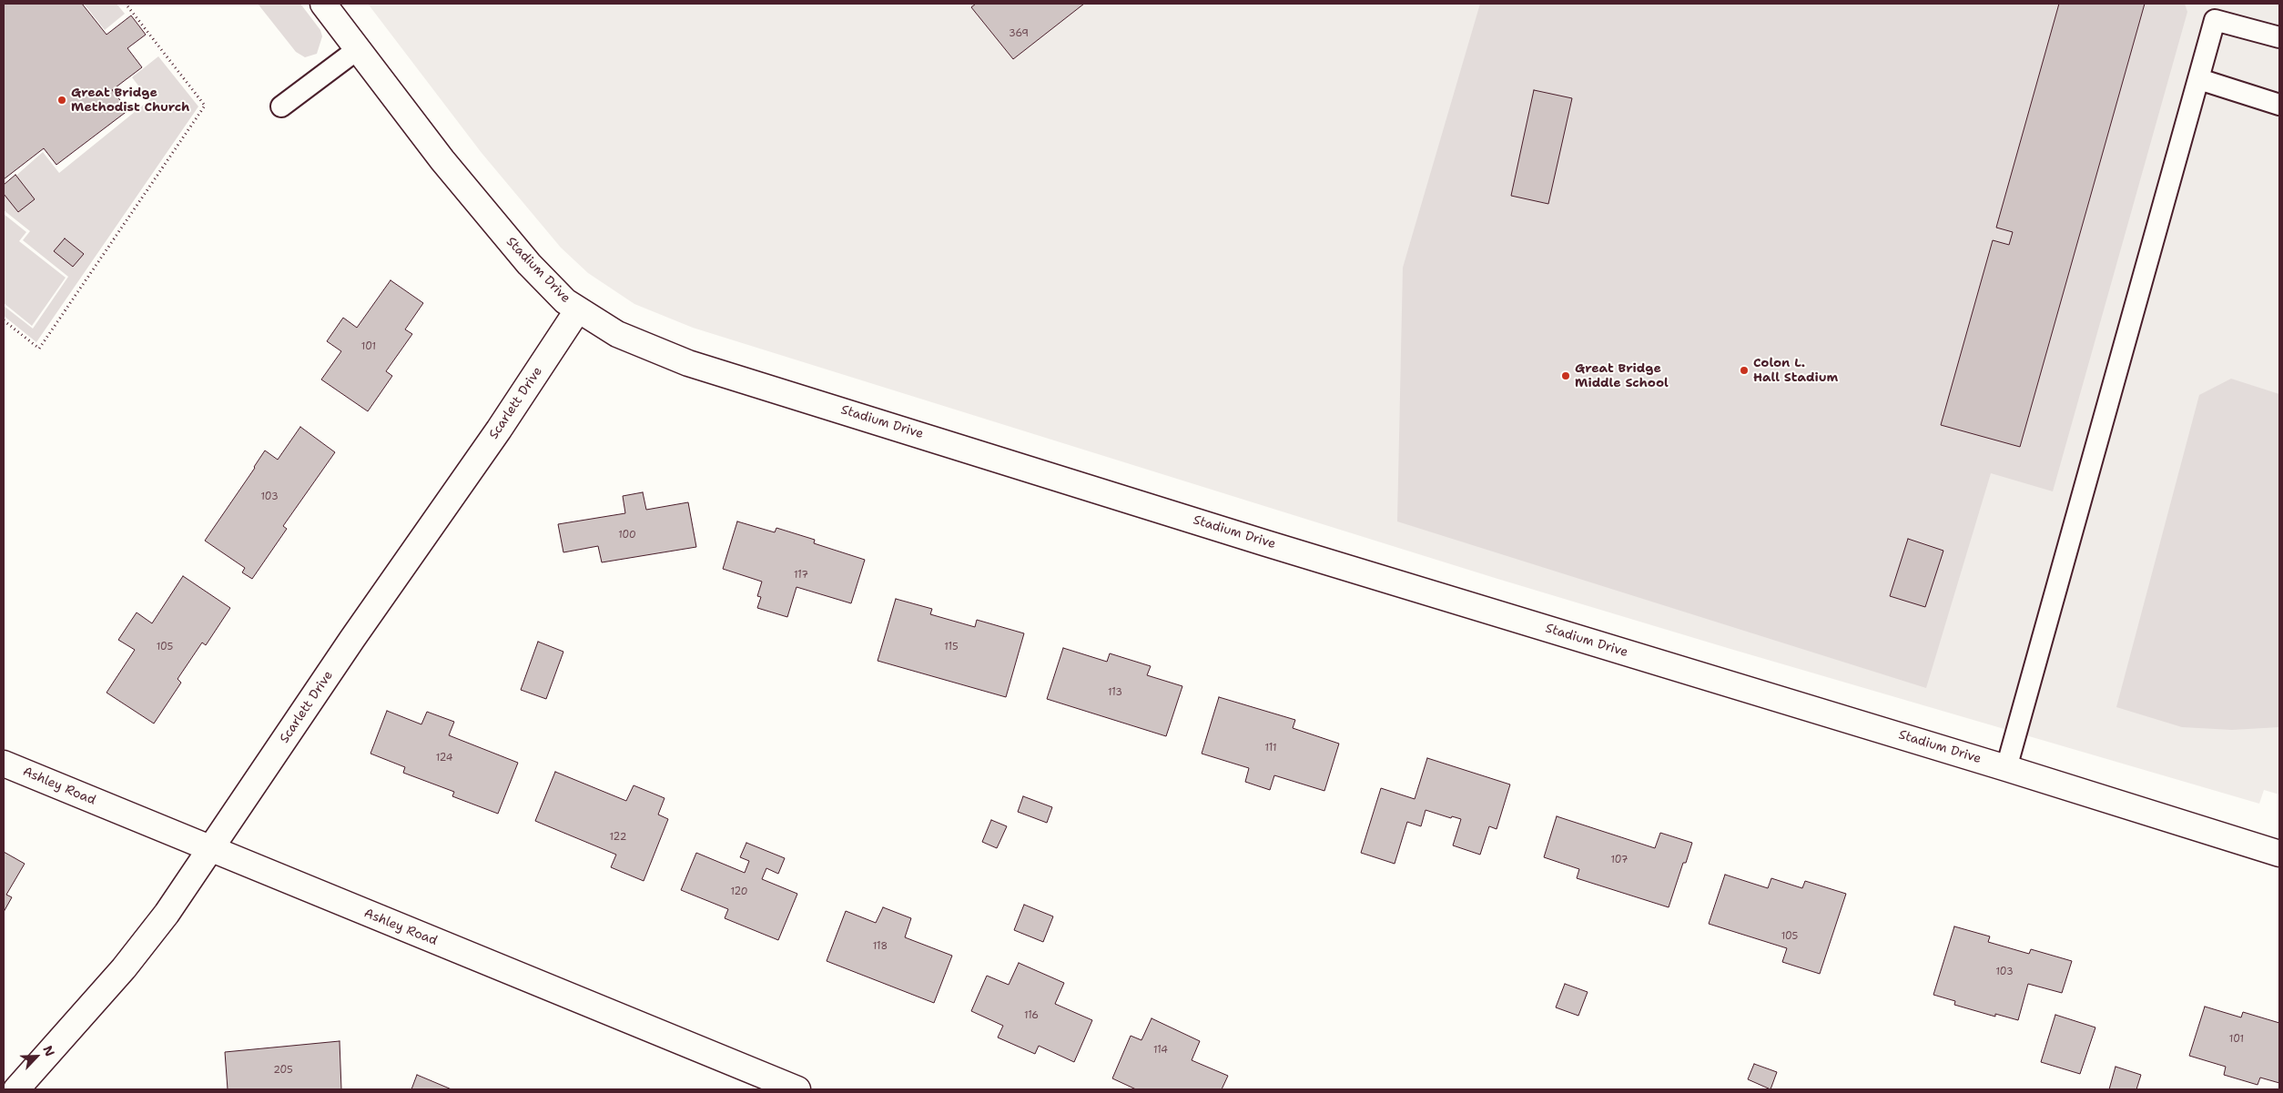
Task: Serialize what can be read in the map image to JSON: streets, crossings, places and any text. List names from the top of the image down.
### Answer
{
  "streets": {
    "street": ["Stadium Drive", "Scarlett Drive", "Ashley Road"]
  },
  "crossings": [
    ["Stadium Drive", "Scarlett Drive"],
    ["Scarlett Drive", "Ashley Road"]
  ],
  "places": ["Great Bridge Methodist Church", "Colon L. Hall Stadium", "Great Bridge Middle School"],
  "house_numbers": [
    "369",
    "101",
    "103",
    "100",
    "117",
    "105",
    "115",
    "113",
    "111",
    "124",
    "122",
    "107",
    "120",
    "105",
    "118",
    "103",
    "116",
    "101",
    "114",
    "205"
  ],
  "north": "top right"
}
